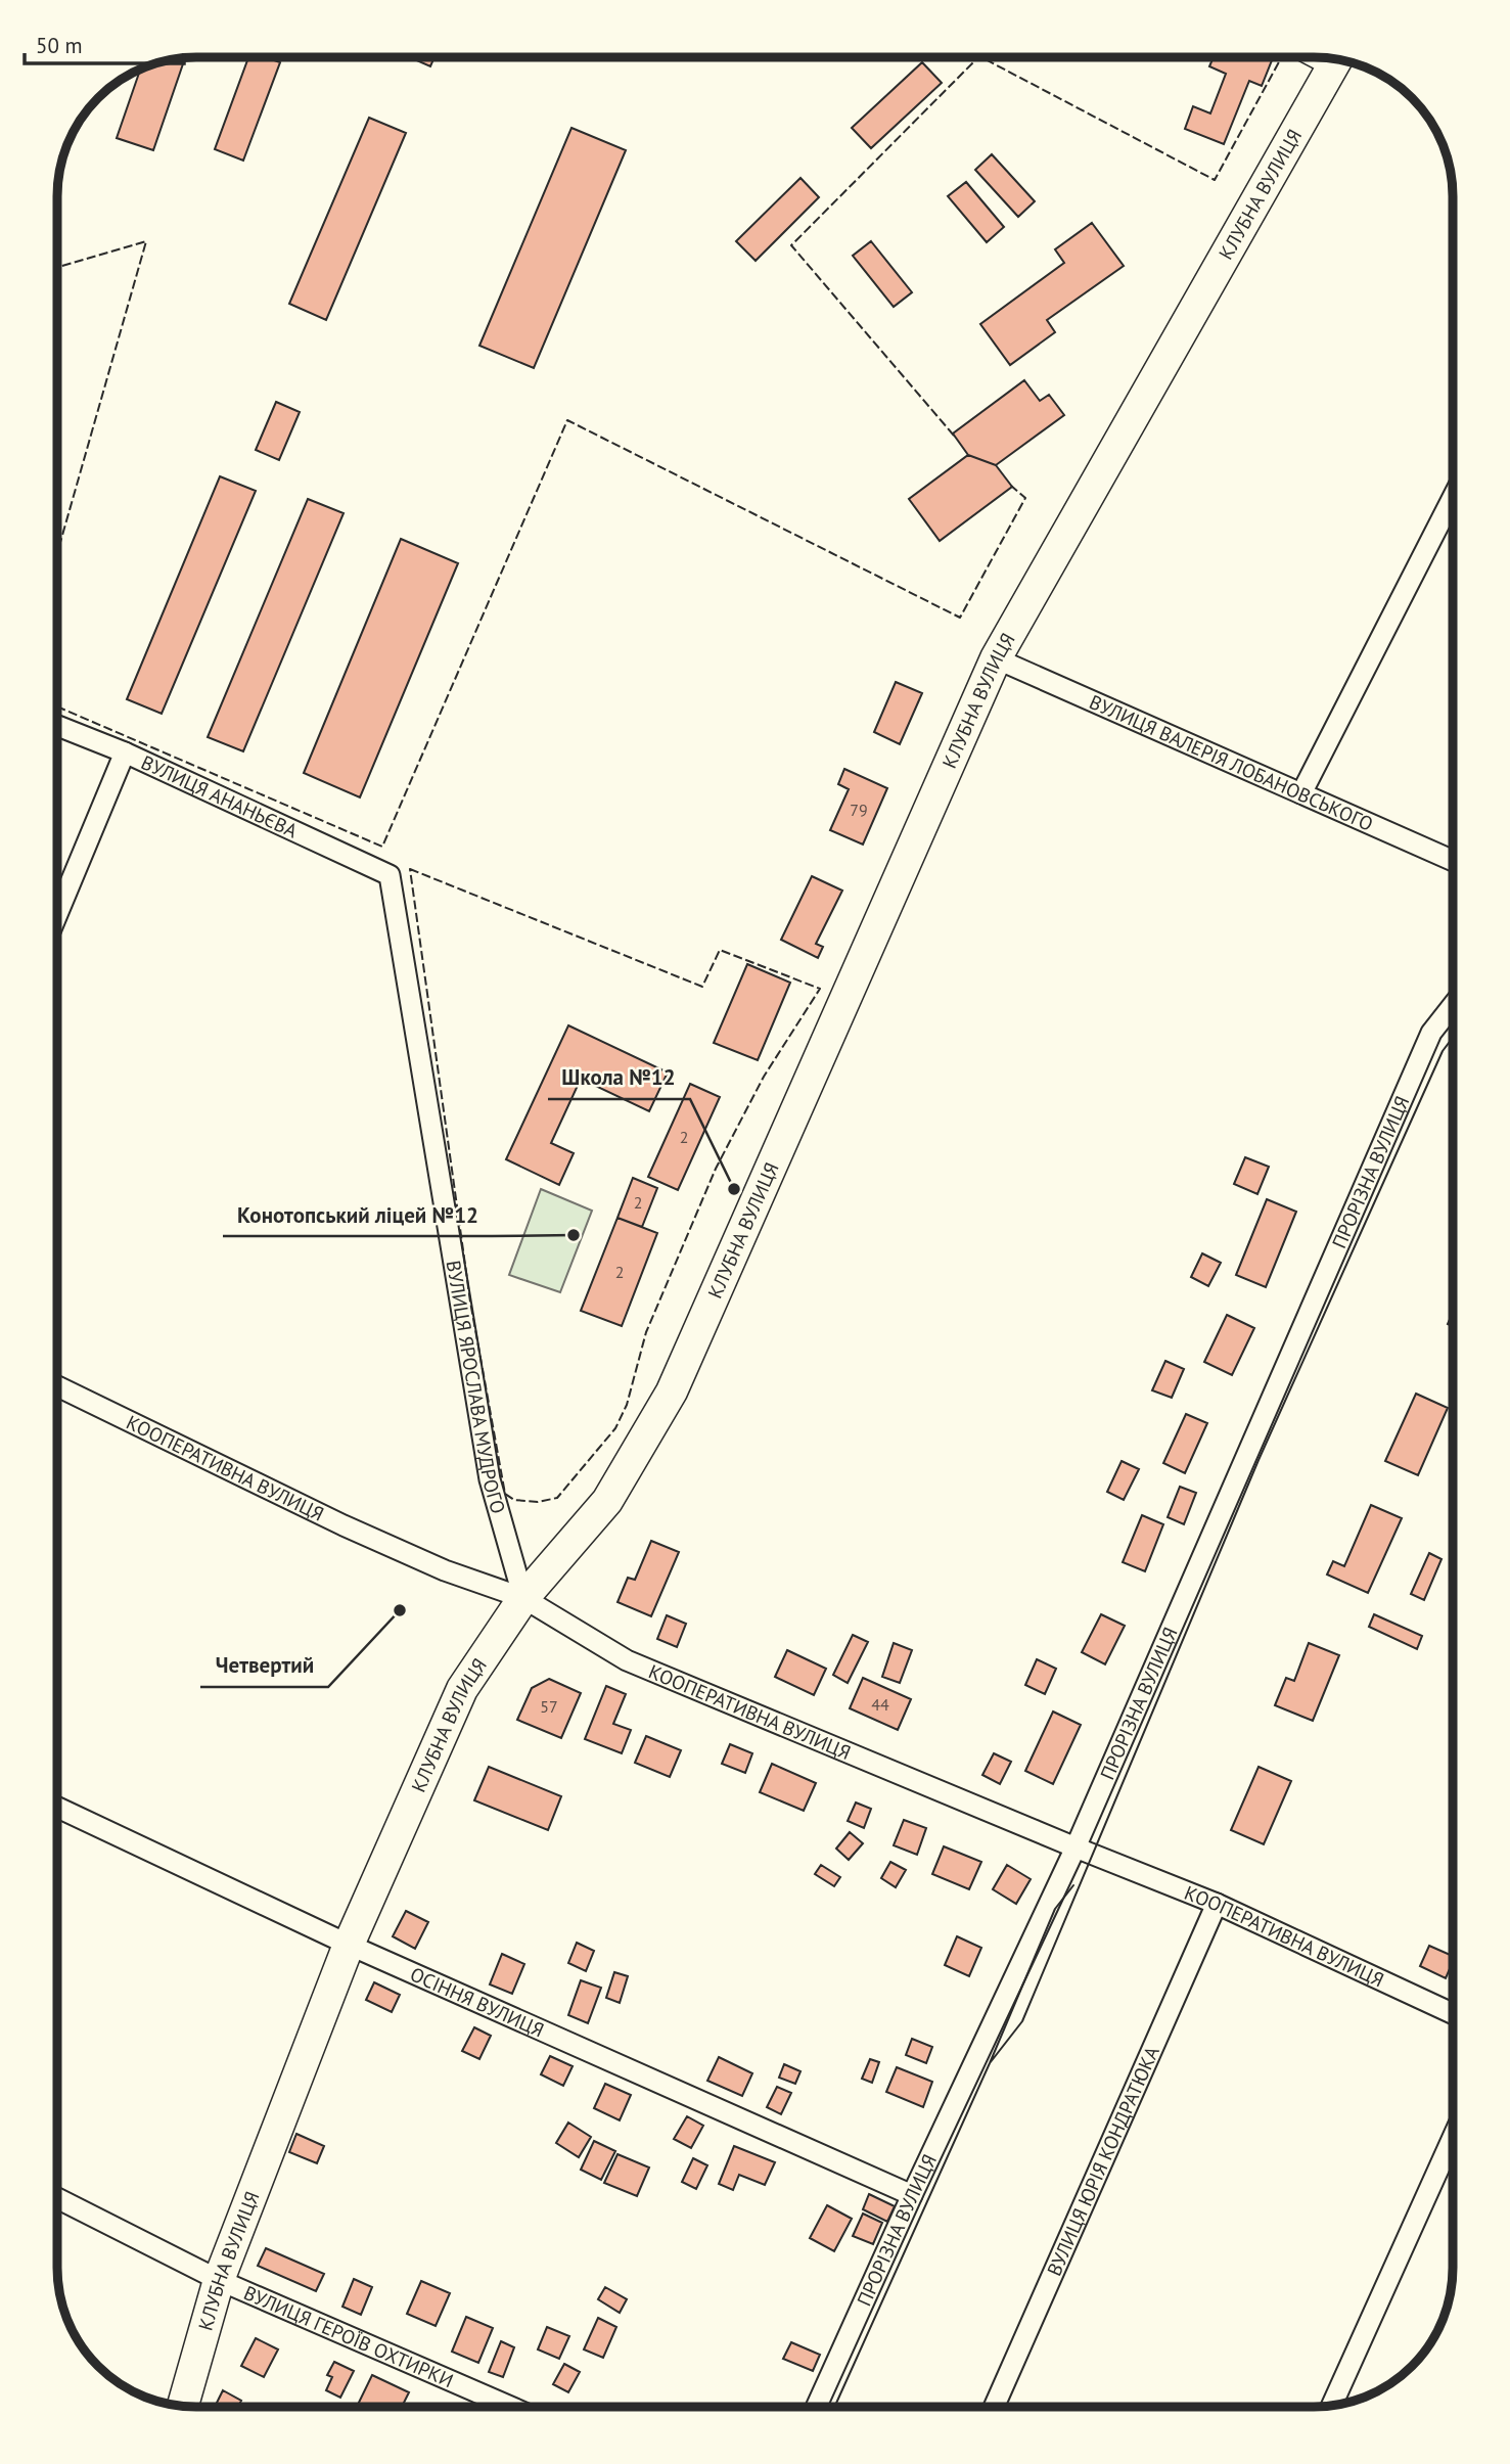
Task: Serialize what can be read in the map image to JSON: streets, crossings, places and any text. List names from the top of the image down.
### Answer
{
  "streets": {
    "main road": ["КЛУБНА ВУЛИЦЯ"],
    "street": [
      "ВУЛИЦЯ ВАЛЕРІЯ ЛОБАНОВСЬКОГО",
      "ВУЛИЦЯ АНАНЬЄВА",
      "ПРОРІЗНА ВУЛИЦЯ",
      "ВУЛИЦЯ ЯРОСЛАВА МУДРОГО",
      "КООПЕРАТИВНА ВУЛИЦЯ",
      "ОСІННЯ ВУЛИЦЯ",
      "ВУЛИЦЯ ЮРІЯ КОНДРАТЮКА",
      "ВУЛИЦЯ ГЕРОЇВ ОХТИРКИ"
    ]
  },
  "crossings": [
    ["КЛУБНА ВУЛИЦЯ", "ВУЛИЦЯ ВАЛЕРІЯ ЛОБАНОВСЬКОГО"],
    ["КЛУБНА ВУЛИЦЯ", "ВУЛИЦЯ ЯРОСЛАВА МУДРОГО"],
    ["КЛУБНА ВУЛИЦЯ", "КООПЕРАТИВНА ВУЛИЦЯ"],
    ["КЛУБНА ВУЛИЦЯ", "ОСІННЯ ВУЛИЦЯ"],
    ["КЛУБНА ВУЛИЦЯ", "ВУЛИЦЯ ГЕРОЇВ ОХТИРКИ"],
    ["ВУЛИЦЯ АНАНЬЄВА", "ВУЛИЦЯ ЯРОСЛАВА МУДРОГО"],
    ["ПРОРІЗНА ВУЛИЦЯ", "КООПЕРАТИВНА ВУЛИЦЯ"],
    ["ПРОРІЗНА ВУЛИЦЯ", "ОСІННЯ ВУЛИЦЯ"],
    ["ВУЛИЦЯ ЯРОСЛАВА МУДРОГО", "КООПЕРАТИВНА ВУЛИЦЯ"],
    ["КООПЕРАТИВНА ВУЛИЦЯ", "ВУЛИЦЯ ЮРІЯ КОНДРАТЮКА"]
  ],
  "places": ["Школа №12", "Конотопський ліцей №12", "Четвертий"],
  "house_numbers": [
    "79",
    "2",
    "2",
    "2",
    "44",
    "57"
  ],
  "scale_bar": "50 m"
}
